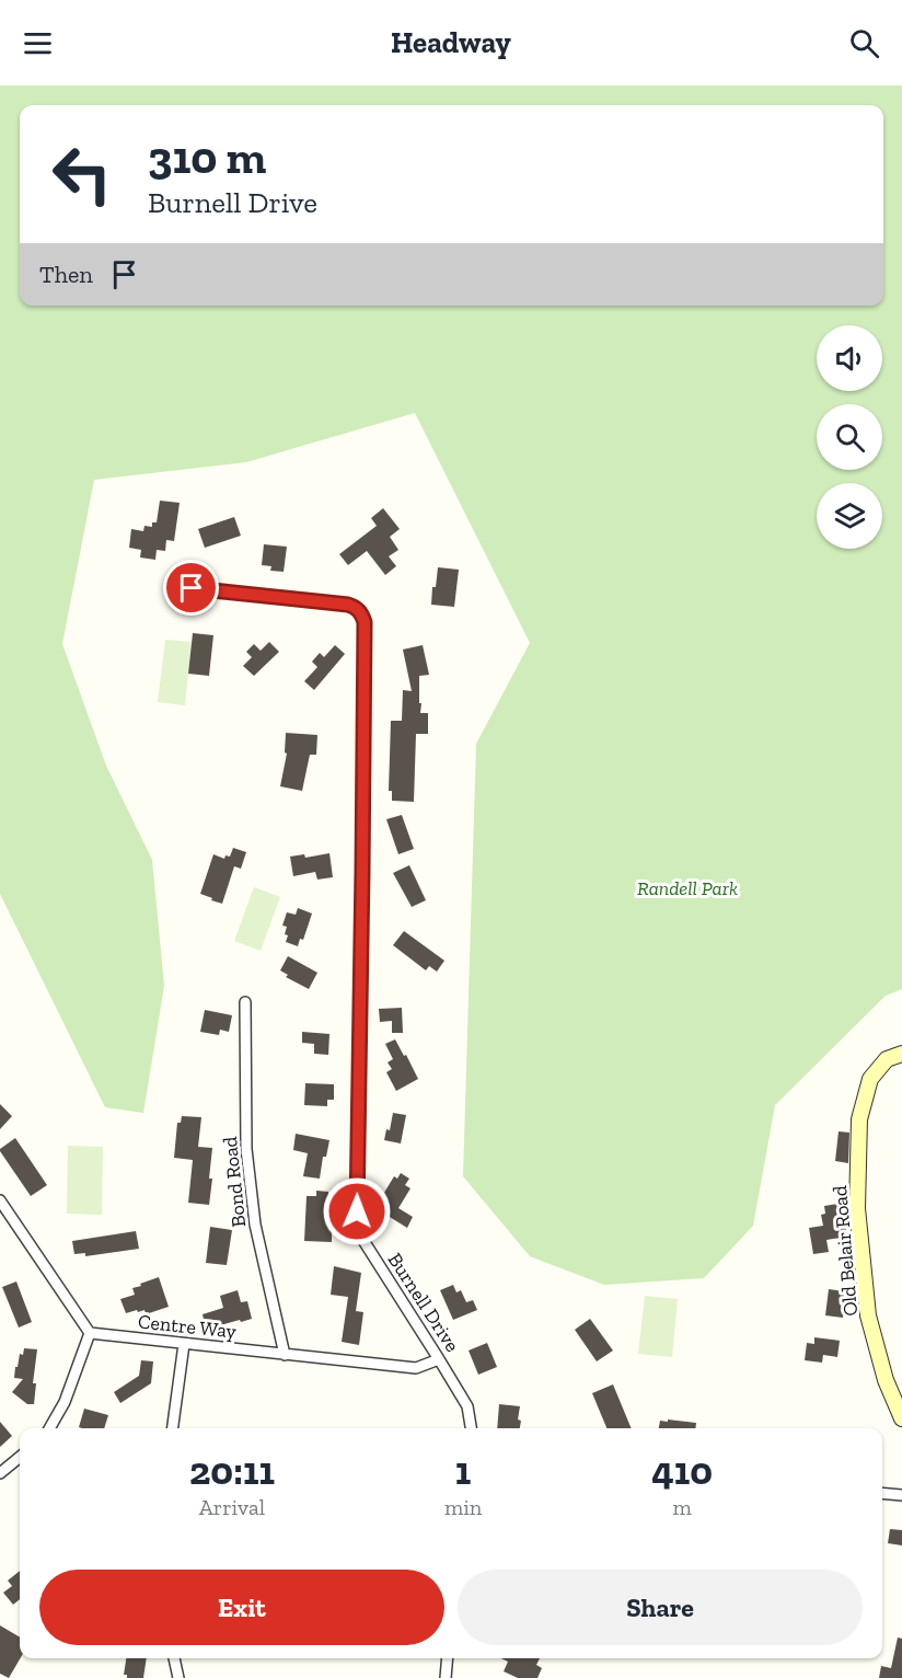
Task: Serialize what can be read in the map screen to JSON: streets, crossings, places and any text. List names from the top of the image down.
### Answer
{
  "streets": {
    "main road": ["Old Belair Road"],
    "street": ["Bond Road", "Burnell Drive", "Centre Way"]
  },
  "crossings": [
    ["Bond Road", "Centre Way"],
    ["Burnell Drive", "Centre Way"]
  ],
  "parks": ["Randell Park"],
  "page": {
    "header": "Headway",
    "turn": ["310 m", "Burnell Drive"],
    "then": "Then",
    "eta": [
      "20:11",
      "Arrival",
      "1",
      "min",
      "410",
      "m"
    ],
    "buttons": ["Exit", "Share"]
  }
}
